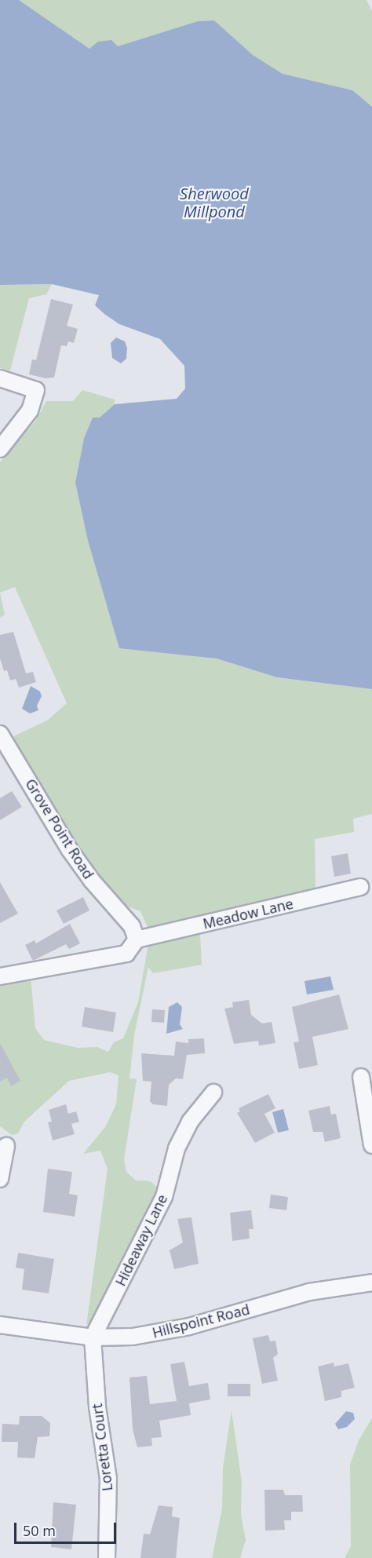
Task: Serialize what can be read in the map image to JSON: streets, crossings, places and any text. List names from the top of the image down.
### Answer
{
  "streets": {
    "street": [
      "Grove Point Road",
      "Meadow Lane",
      "Hideaway Lane",
      "Hillspoint Road",
      "Loretta Court"
    ]
  },
  "crossings": [
    ["Grove Point Road", "Meadow Lane"],
    ["Hideaway Lane", "Hillspoint Road"],
    ["Hideaway Lane", "Loretta Court"],
    ["Hillspoint Road", "Loretta Court"]
  ],
  "water": ["Sherwood Millpond"],
  "scale_bar": "50 m"
}
